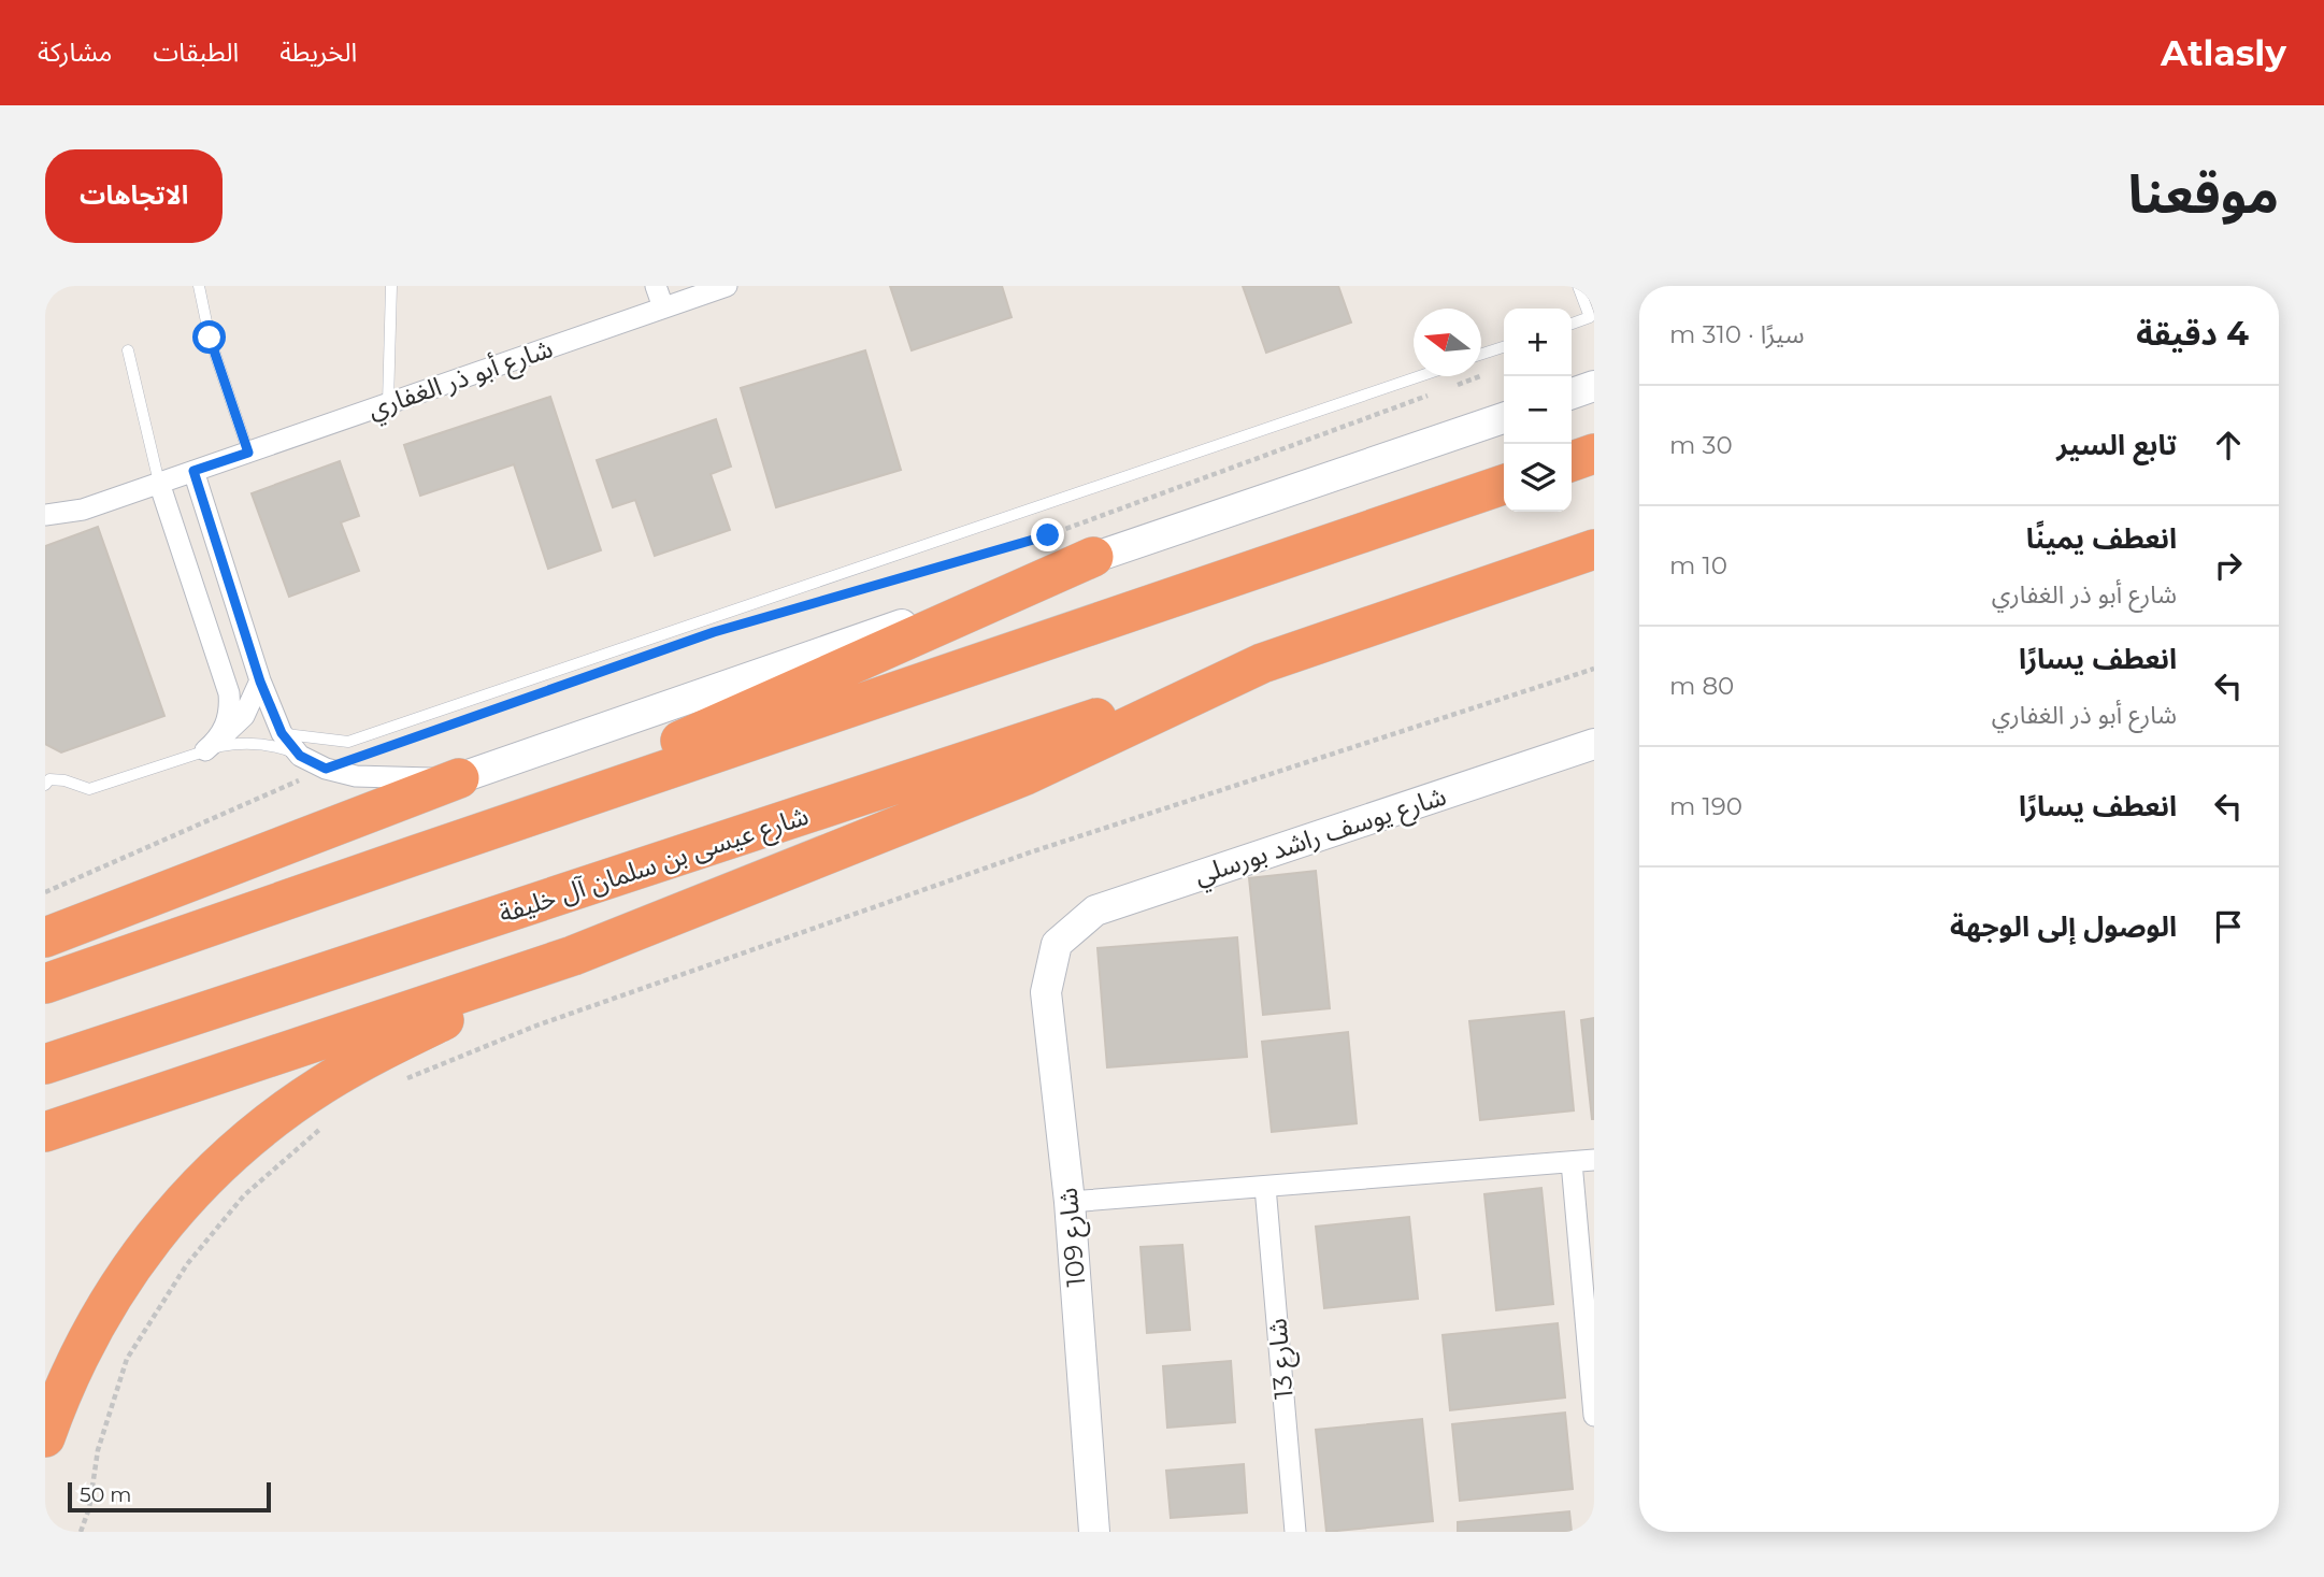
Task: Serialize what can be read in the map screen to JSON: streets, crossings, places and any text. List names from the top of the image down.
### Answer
{
  "streets": {
    "highway": ["شارع عيسى بن سلمان آل خليفة"],
    "street": [
      "شارع أبو ذر الغفاري",
      "شارع يوسف راشد بورسلي",
      "شارع 109",
      "شارع 13"
    ]
  },
  "crossings": [
    ["شارع يوسف راشد بورسلي", "شارع 109"]
  ],
  "scale_bar": "50 m",
  "north": "left",
  "page": {
    "header": "Atlasly",
    "nav": ["الخريطة", "الطبقات", "مشاركة"],
    "title": "موقعنا",
    "buttons": "الاتجاهات",
    "heading": ["4 دقيقة", "سيرًا · 310 m"],
    "map_buttons": ["+", "−"],
    "list": [
      ["تابع السير", "30 m"],
      ["انعطف يمينًا", "شارع أبو ذر الغفاري", "10 m"],
      ["انعطف يسارًا", "شارع أبو ذر الغفاري", "80 m"],
      ["انعطف يسارًا", "190 m"],
      "الوصول إلى الوجهة"
    ],
    "scale": "50 m"
  }
}
